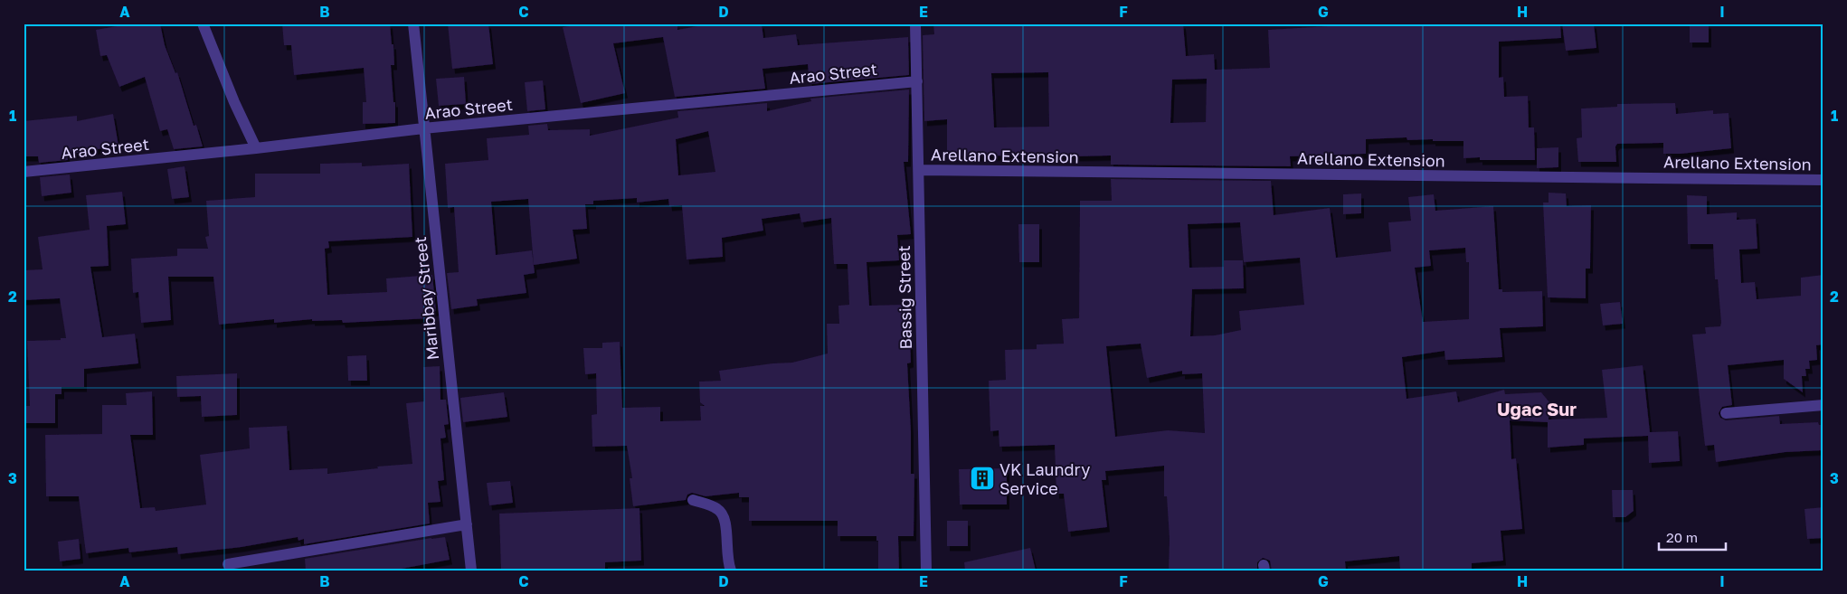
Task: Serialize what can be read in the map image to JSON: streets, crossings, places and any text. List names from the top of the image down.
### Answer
{
  "streets": {
    "street": [
      "Arao Street",
      "Arellano Extension",
      "Bassig Street",
      "Maribbay Street"
    ]
  },
  "crossings": [
    ["Arao Street", "Bassig Street"],
    ["Arao Street", "Maribbay Street"],
    ["Arellano Extension", "Bassig Street"]
  ],
  "districts": ["Ugac Sur"],
  "places": {
    "building": ["VK Laundry Service"]
  },
  "scale_bar": "20 m",
  "grid": {
    "columns": [
      "A",
      "B",
      "C",
      "D",
      "E",
      "F",
      "G",
      "H",
      "I"
    ],
    "rows": ["1", "2", "3"]
  }
}
